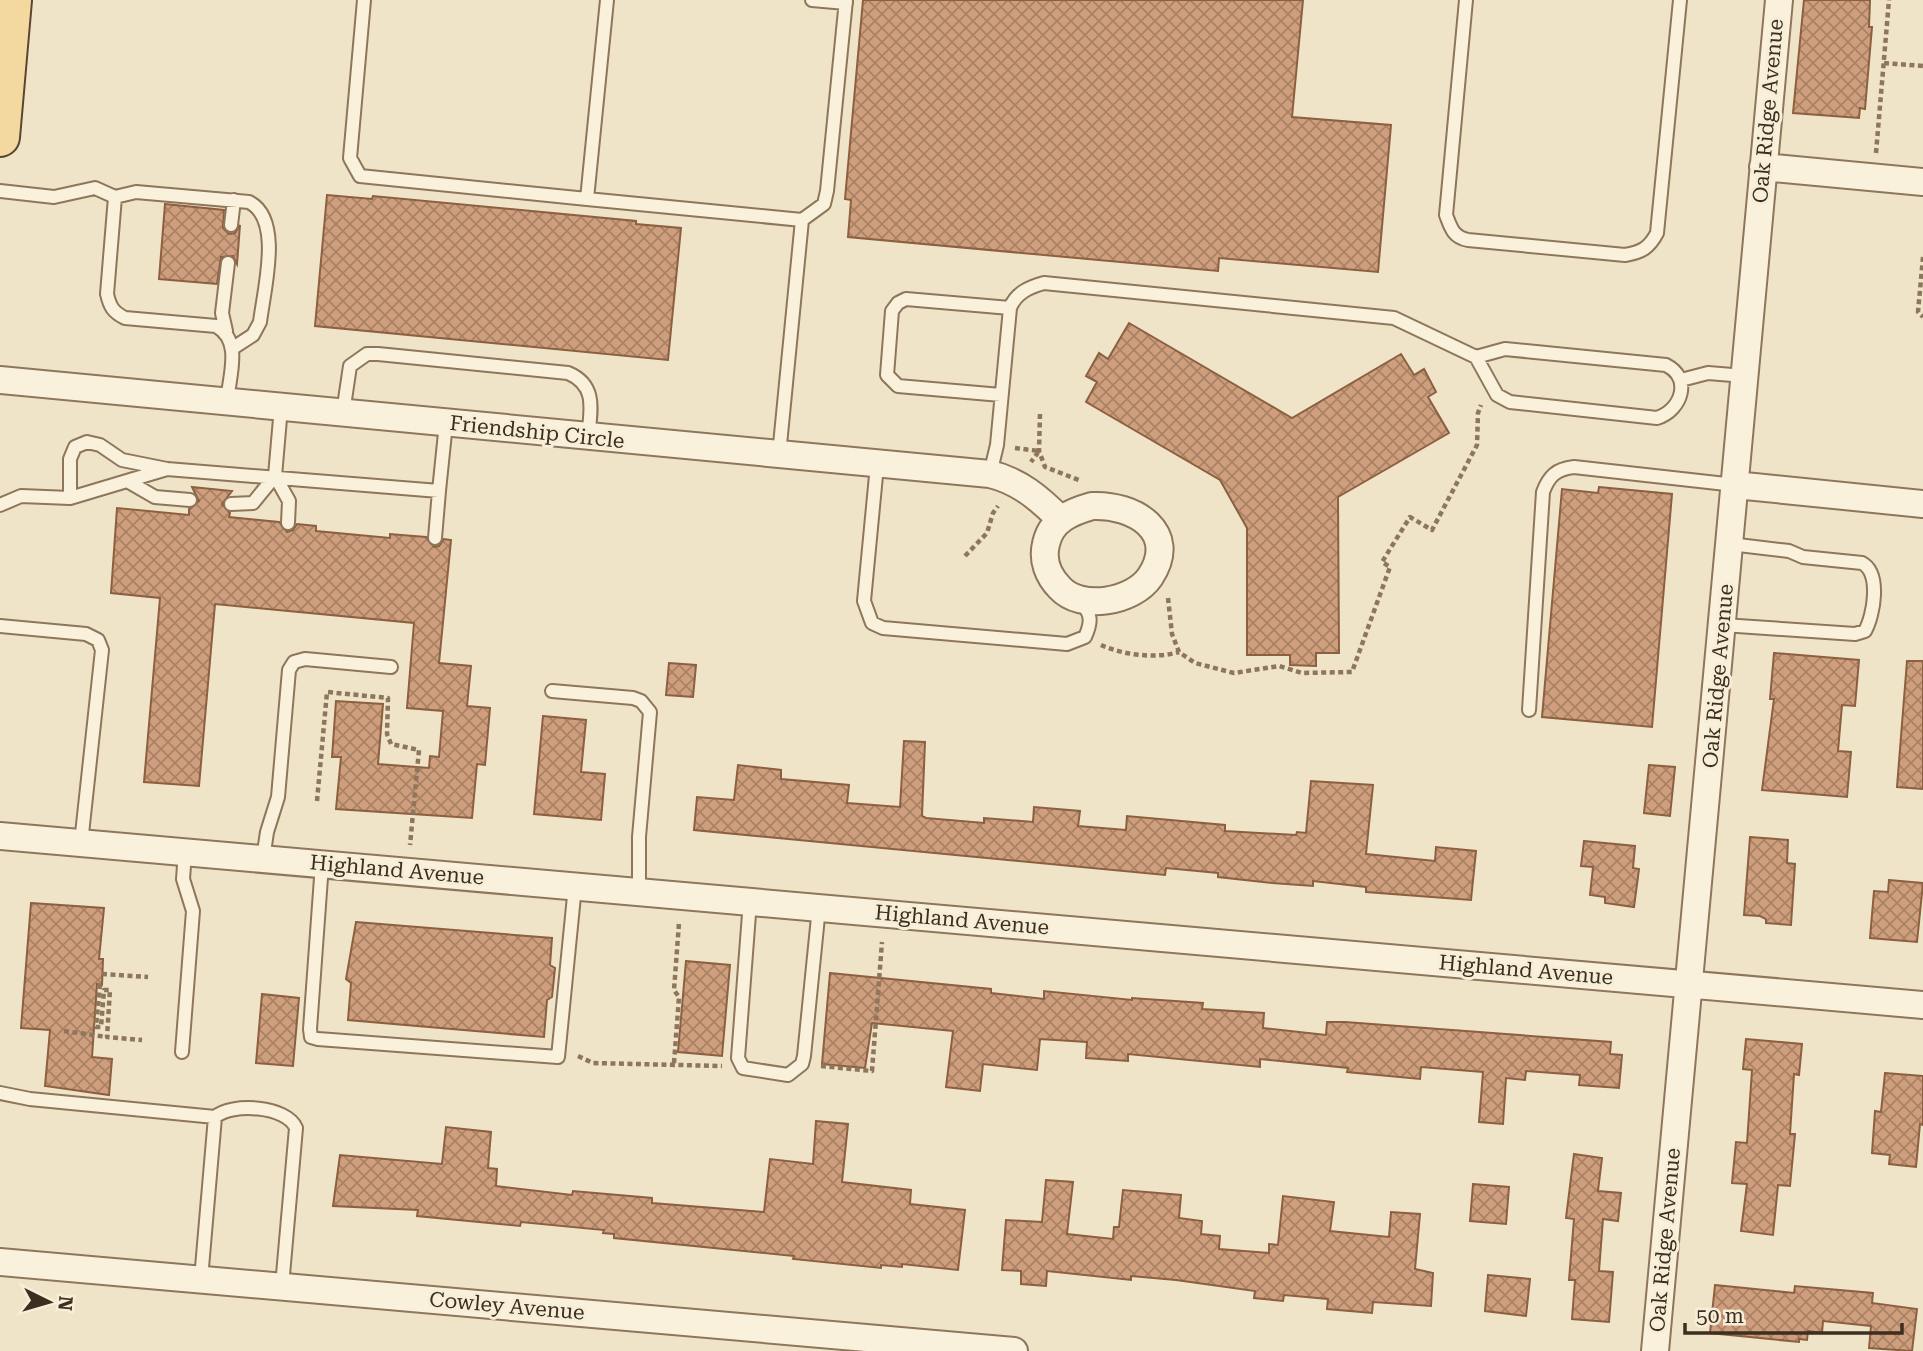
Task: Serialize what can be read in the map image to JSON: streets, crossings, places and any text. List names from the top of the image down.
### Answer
{
  "streets": {
    "street": [
      "Oak Ridge Avenue",
      "Friendship Circle",
      "Highland Avenue",
      "Cowley Avenue"
    ]
  },
  "crossings": [
    ["Oak Ridge Avenue", "Highland Avenue"]
  ],
  "scale_bar": "50 m",
  "north": "right"
}
